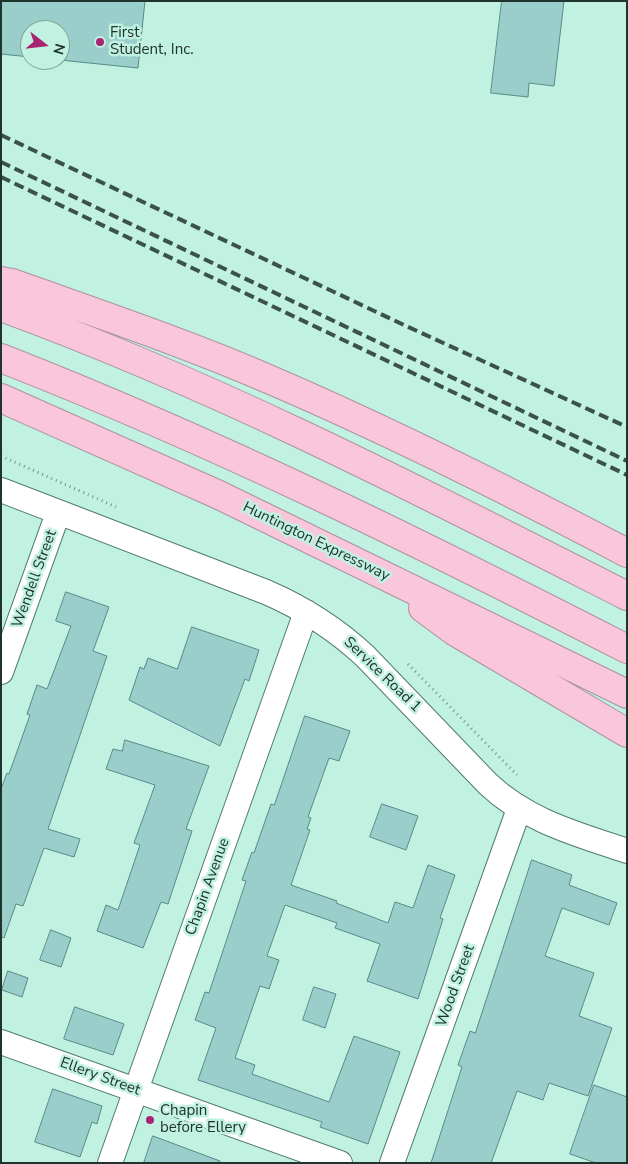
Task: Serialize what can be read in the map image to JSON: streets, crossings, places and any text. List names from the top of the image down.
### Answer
{
  "streets": {
    "highway": ["Huntington Expressway"],
    "street": [
      "Wendell Street",
      "Service Road 1",
      "Chapin Avenue",
      "Wood Street",
      "Ellery Street"
    ]
  },
  "crossings": [
    ["Wendell Street", "Service Road 1"],
    ["Service Road 1", "Chapin Avenue"],
    ["Service Road 1", "Wood Street"],
    ["Chapin Avenue", "Ellery Street"]
  ],
  "places": ["First Student, Inc.", "Chapin before Ellery"],
  "north": "right"
}
